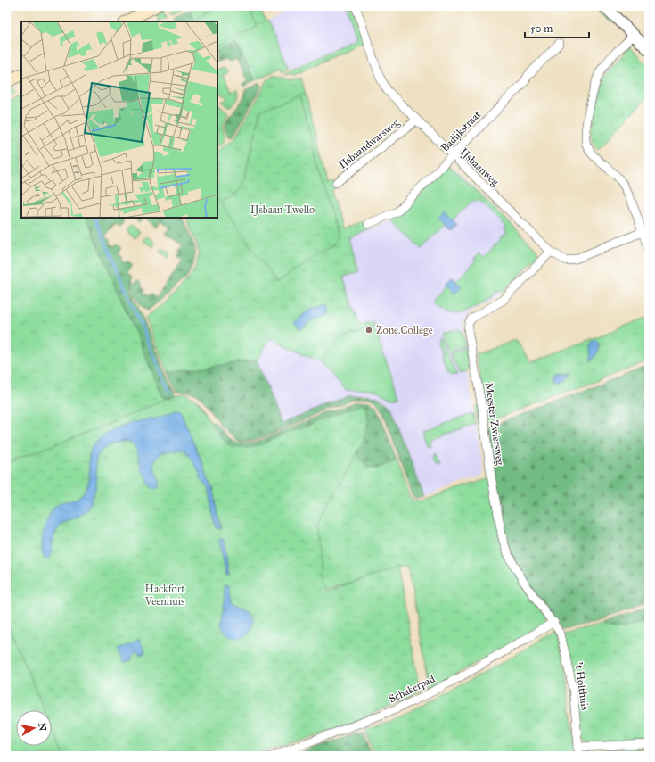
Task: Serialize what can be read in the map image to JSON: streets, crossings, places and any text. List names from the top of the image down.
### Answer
{
  "streets": {
    "street": [
      "Badijkstraat",
      "IJsbaandwarsweg",
      "IJsbaanweg",
      "Meester Zwiersweg",
      "'t Holthuis",
      "Schakerpad"
    ]
  },
  "crossings": [
    ["Badijkstraat", "IJsbaanweg"],
    ["IJsbaandwarsweg", "IJsbaanweg"],
    ["IJsbaanweg", "Meester Zwiersweg"],
    ["Meester Zwiersweg", "'t Holthuis"],
    ["Meester Zwiersweg", "Schakerpad"],
    ["'t Holthuis", "Schakerpad"]
  ],
  "parks": ["IJsbaan Twello", "Hackfort Veenhuis"],
  "places": ["Zone.College"],
  "scale_bar": "50 m",
  "north": "right"
}
